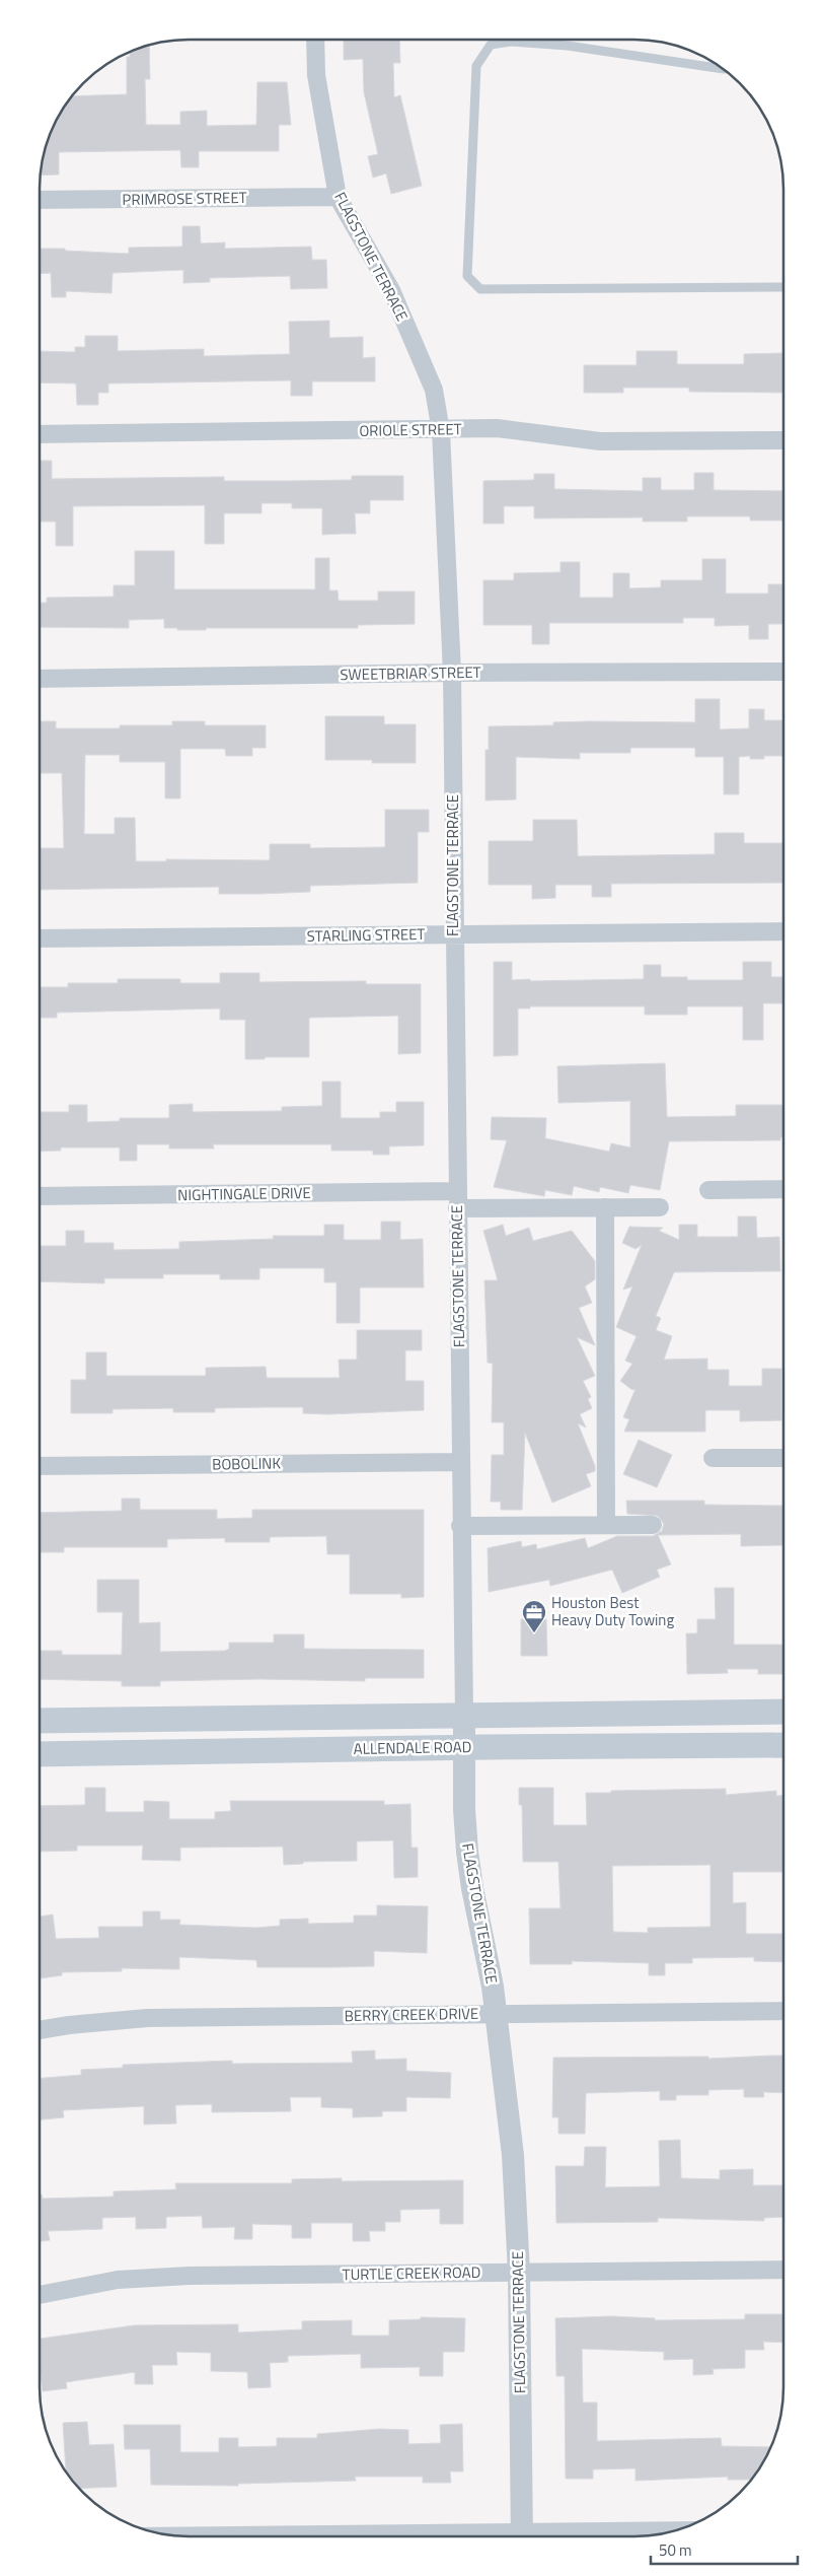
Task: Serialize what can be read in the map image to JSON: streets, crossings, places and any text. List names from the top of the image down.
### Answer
{
  "streets": {
    "main road": ["ALLENDALE ROAD"],
    "street": [
      "PRIMROSE STREET",
      "FLAGSTONE TERRACE",
      "ORIOLE STREET",
      "SWEETBRIAR STREET",
      "STARLING STREET",
      "NIGHTINGALE DRIVE",
      "BOBOLINK",
      "BERRY CREEK DRIVE",
      "TURTLE CREEK ROAD"
    ]
  },
  "crossings": [
    ["PRIMROSE STREET", "FLAGSTONE TERRACE"],
    ["FLAGSTONE TERRACE", "ORIOLE STREET"],
    ["FLAGSTONE TERRACE", "SWEETBRIAR STREET"],
    ["FLAGSTONE TERRACE", "STARLING STREET"],
    ["FLAGSTONE TERRACE", "NIGHTINGALE DRIVE"],
    ["FLAGSTONE TERRACE", "BOBOLINK"],
    ["FLAGSTONE TERRACE", "ALLENDALE ROAD"],
    ["FLAGSTONE TERRACE", "BERRY CREEK DRIVE"],
    ["FLAGSTONE TERRACE", "TURTLE CREEK ROAD"]
  ],
  "places": {
    "office": ["Houston Best Heavy Duty Towing"]
  },
  "scale_bar": "50 m"
}
